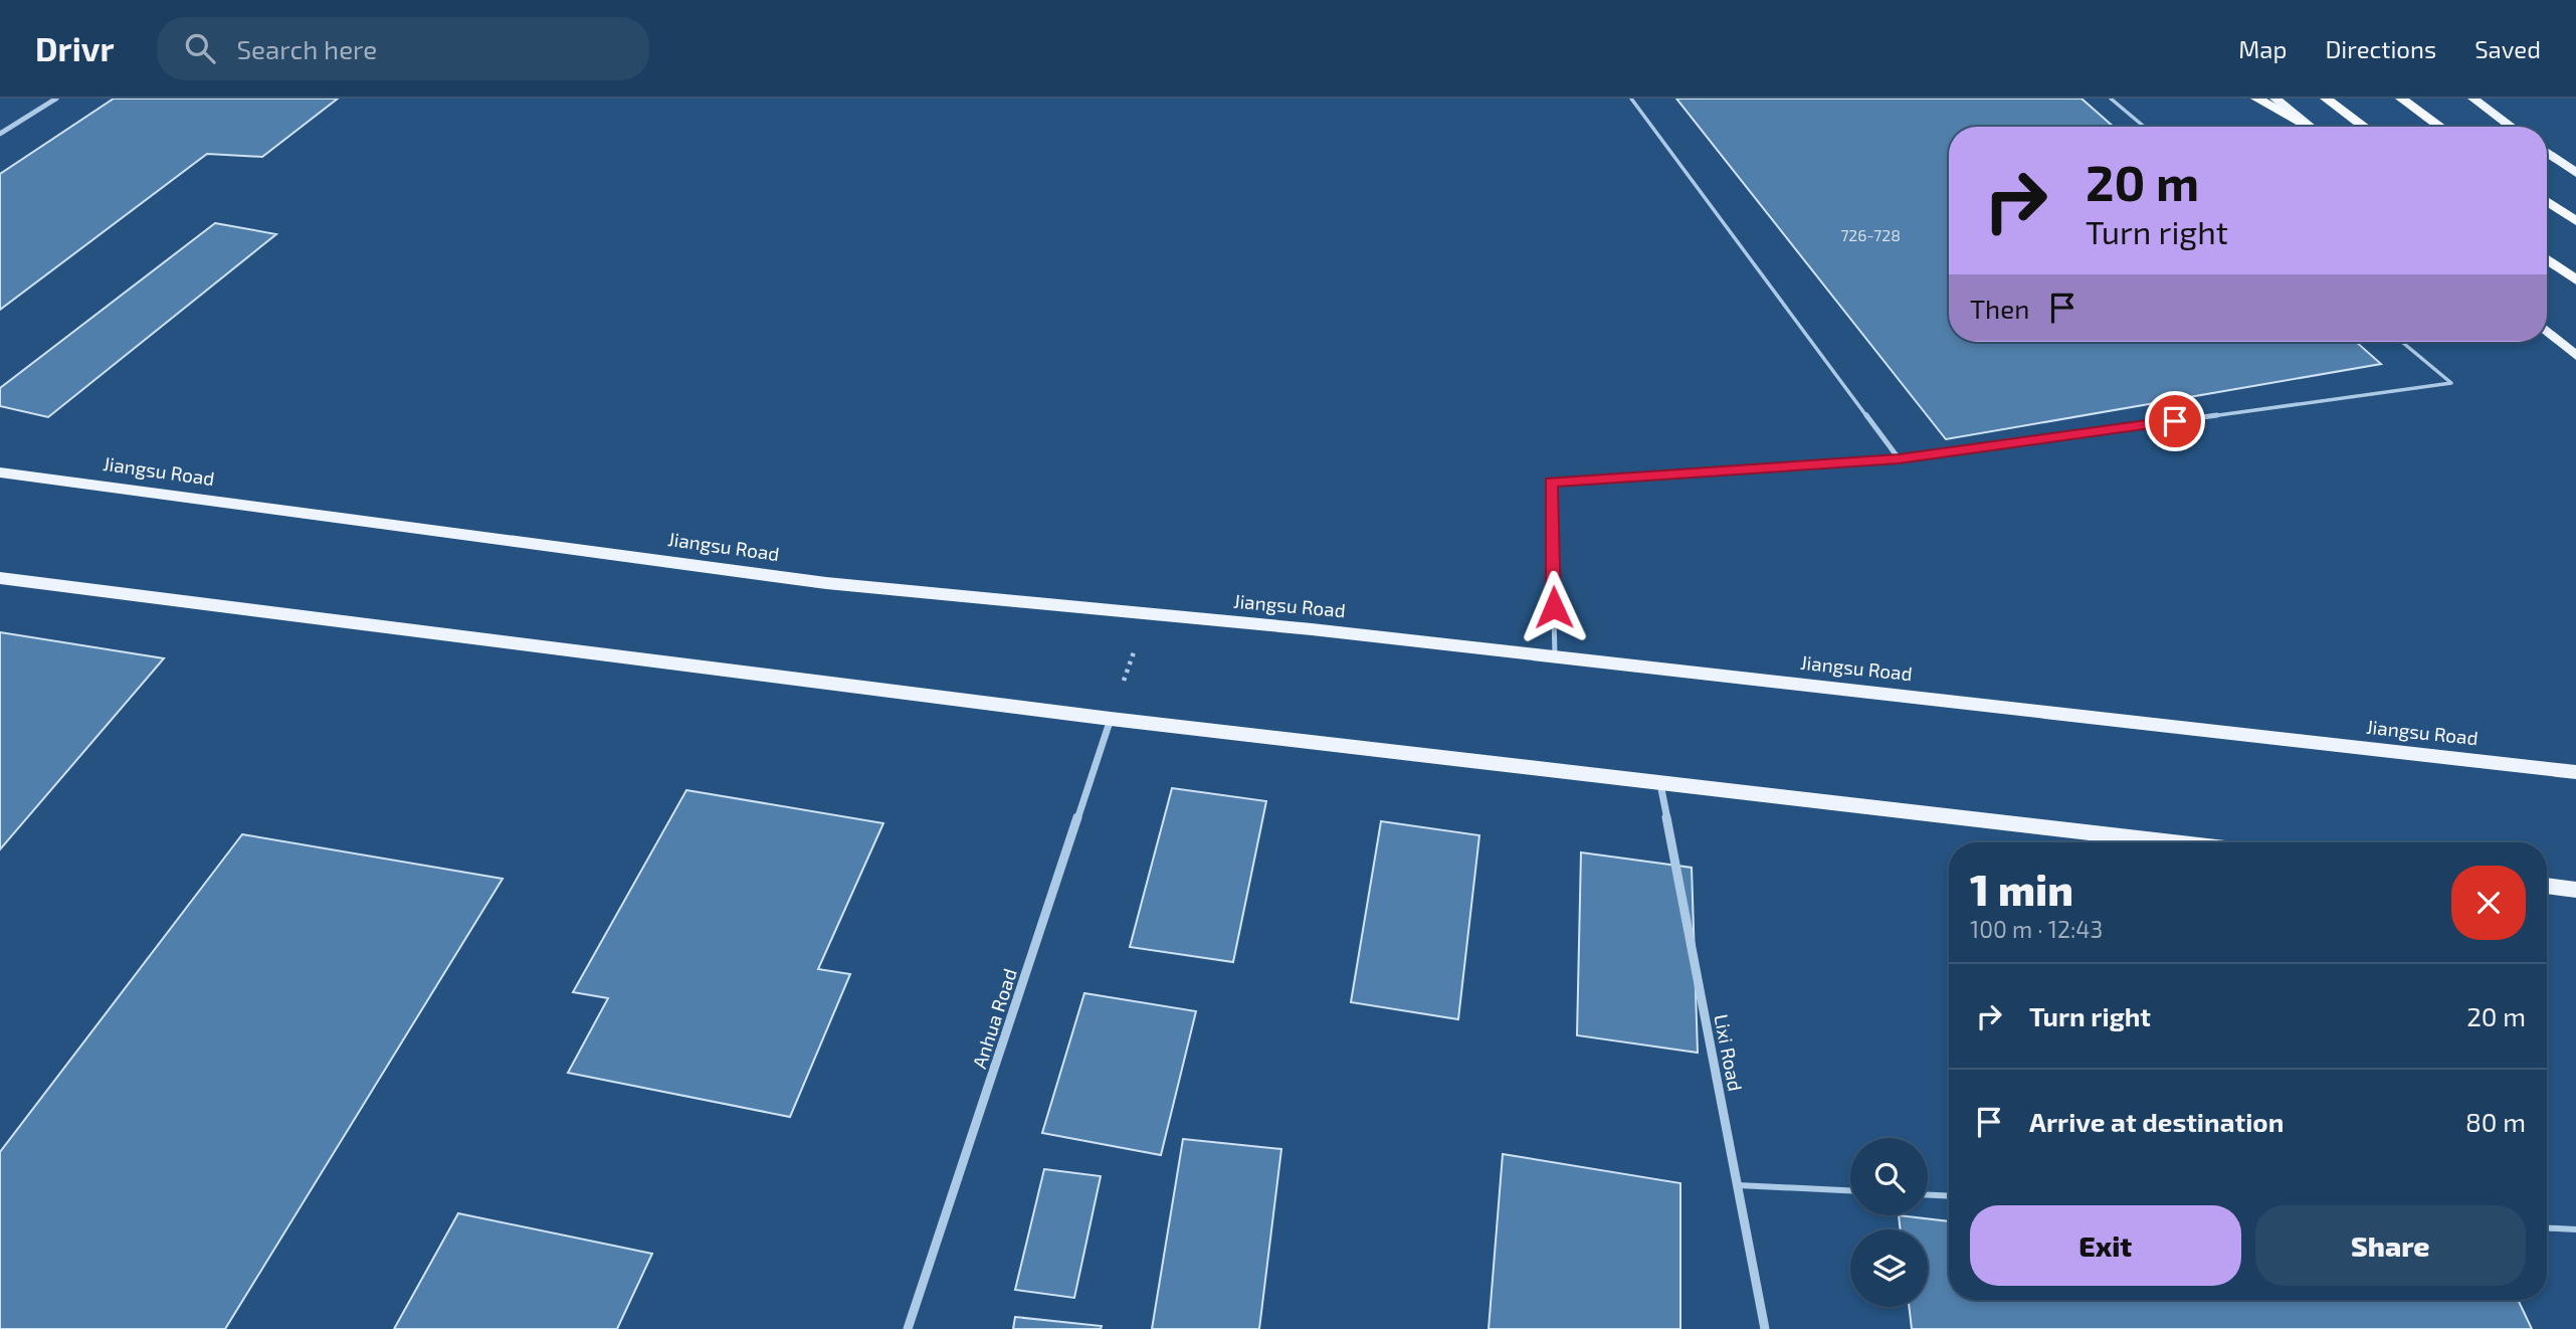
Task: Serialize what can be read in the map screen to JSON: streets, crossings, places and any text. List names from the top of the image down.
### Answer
{
  "streets": {
    "main road": ["Jiangsu Road"],
    "street": ["Anhua Road", "Lixi Road"]
  },
  "house_numbers": ["726-728"],
  "page": {
    "header": "Drivr",
    "search": "Search here",
    "nav": ["Map", "Directions", "Saved"],
    "turn": ["20 m", "Turn right"],
    "then": "Then",
    "heading": ["1 min", "100 m · 12:43"],
    "list": [
      {
        "name": "Turn right",
        "value": "20 m"
      },
      {
        "name": "Arrive at destination",
        "value": "80 m"
      }
    ],
    "buttons": ["Exit", "Share"]
  }
}
